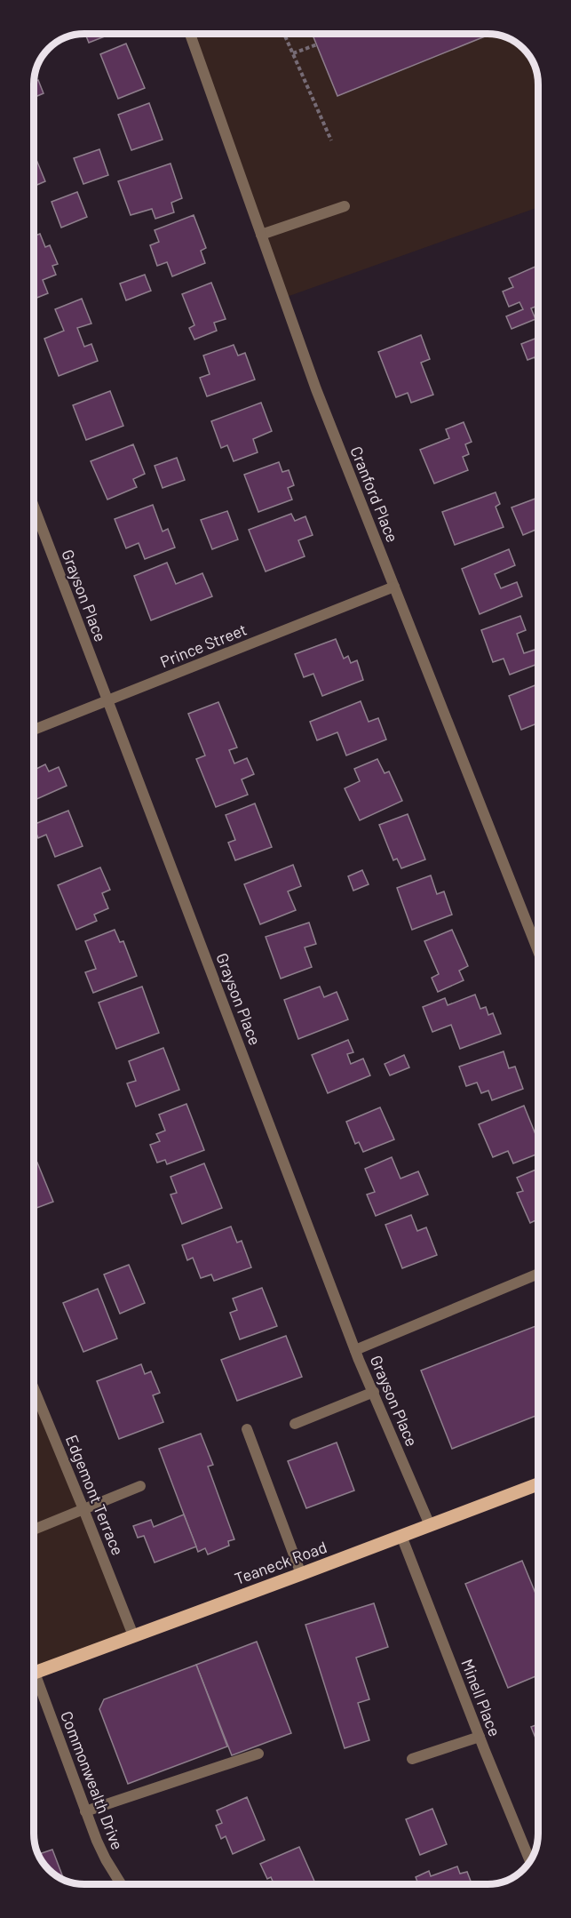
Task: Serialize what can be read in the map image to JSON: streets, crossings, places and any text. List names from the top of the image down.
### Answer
{
  "streets": {
    "main road": ["Teaneck Road"],
    "street": [
      "Cranford Place",
      "Grayson Place",
      "Prince Street",
      "Edgemont Terrace",
      "Minell Place",
      "Commonwealth Drive"
    ]
  },
  "crossings": [
    ["Cranford Place", "Prince Street"],
    ["Grayson Place", "Prince Street"],
    ["Grayson Place", "Teaneck Road"],
    ["Edgemont Terrace", "Teaneck Road"],
    ["Teaneck Road", "Minell Place"]
  ]
}
